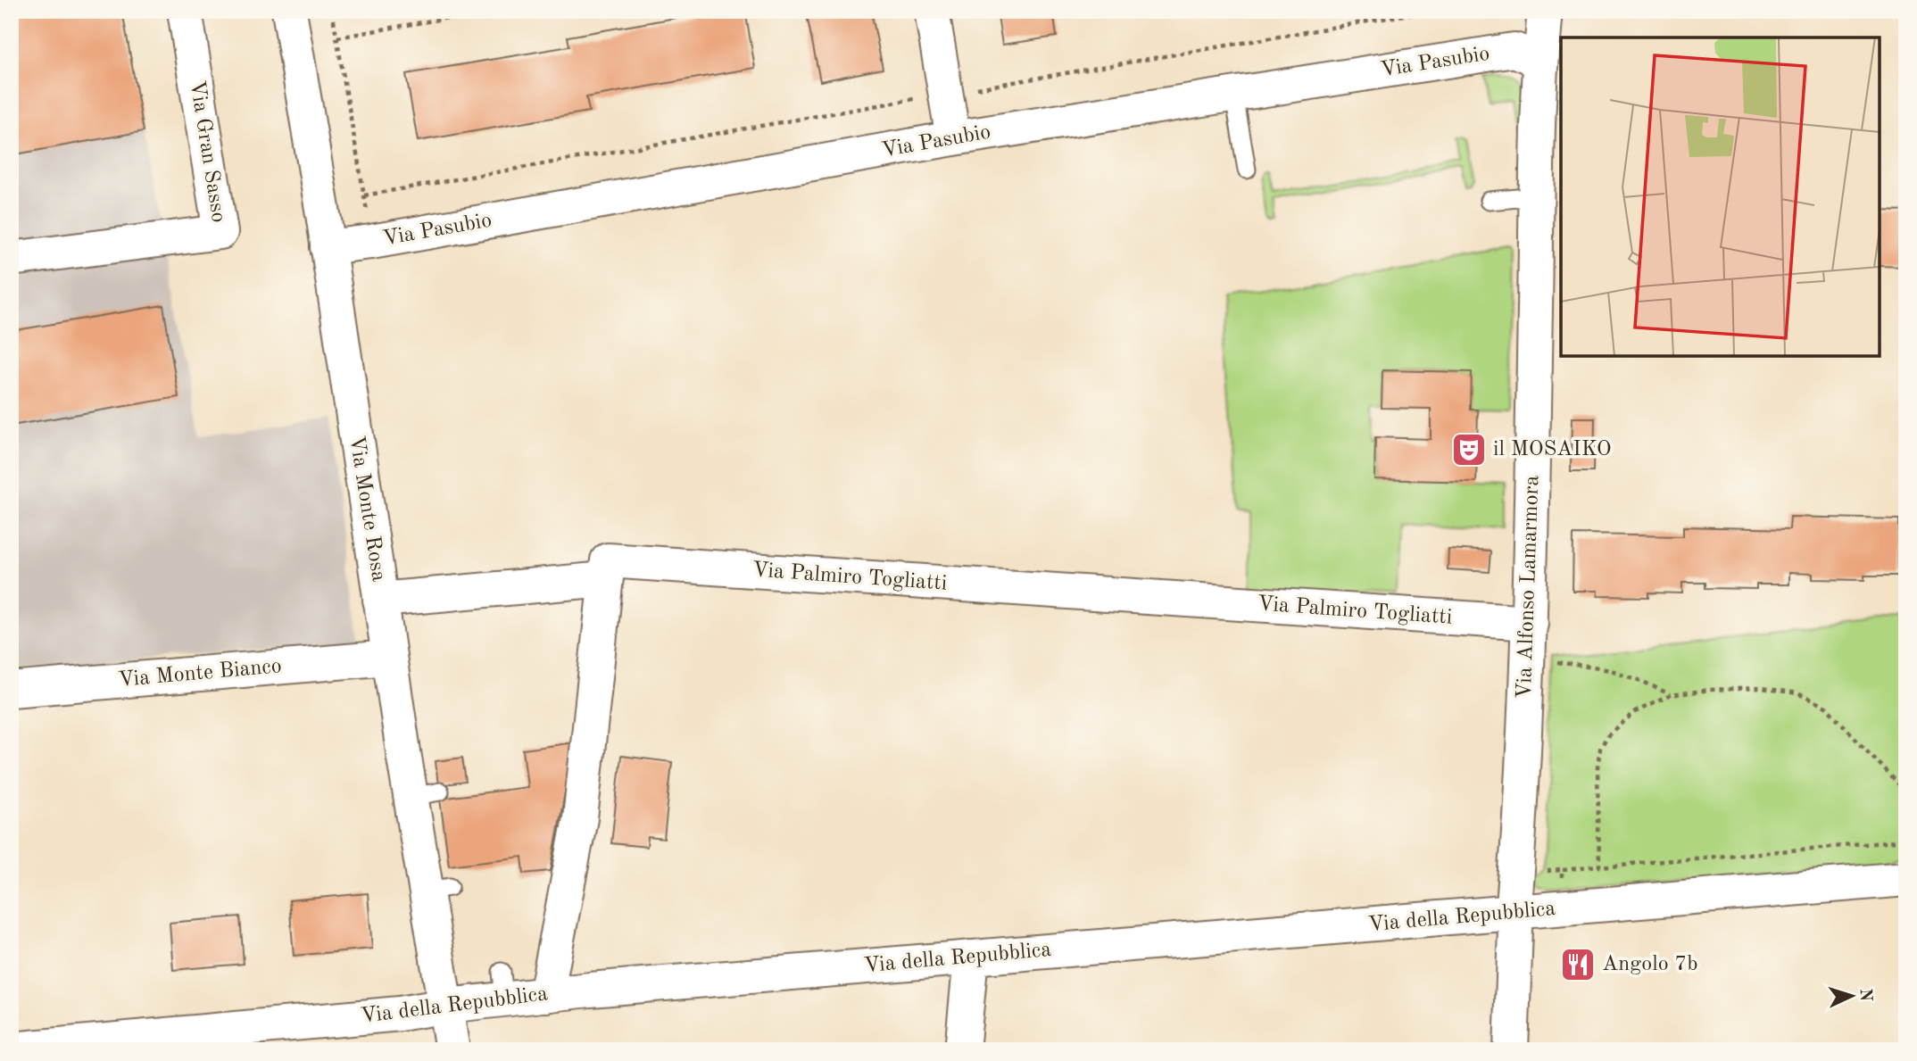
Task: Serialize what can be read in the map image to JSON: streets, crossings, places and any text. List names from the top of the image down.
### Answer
{
  "streets": {
    "street": [
      "Via Pasubio",
      "Via Gran Sasso",
      "Via Monte Rosa",
      "Via Palmiro Togliatti",
      "Via Alfonso Lamarmora",
      "Via Monte Bianco",
      "Via della Repubblica"
    ]
  },
  "crossings": [
    ["Via Pasubio", "Via Monte Rosa"],
    ["Via Pasubio", "Via Alfonso Lamarmora"],
    ["Via Monte Rosa", "Via Monte Bianco"],
    ["Via Monte Rosa", "Via della Repubblica"],
    ["Via Palmiro Togliatti", "Via Alfonso Lamarmora"],
    ["Via Alfonso Lamarmora", "Via della Repubblica"]
  ],
  "places": {
    "theatre": ["il MOSAIKO"],
    "restaurant": ["Angolo 7b"]
  },
  "north": "right"
}
